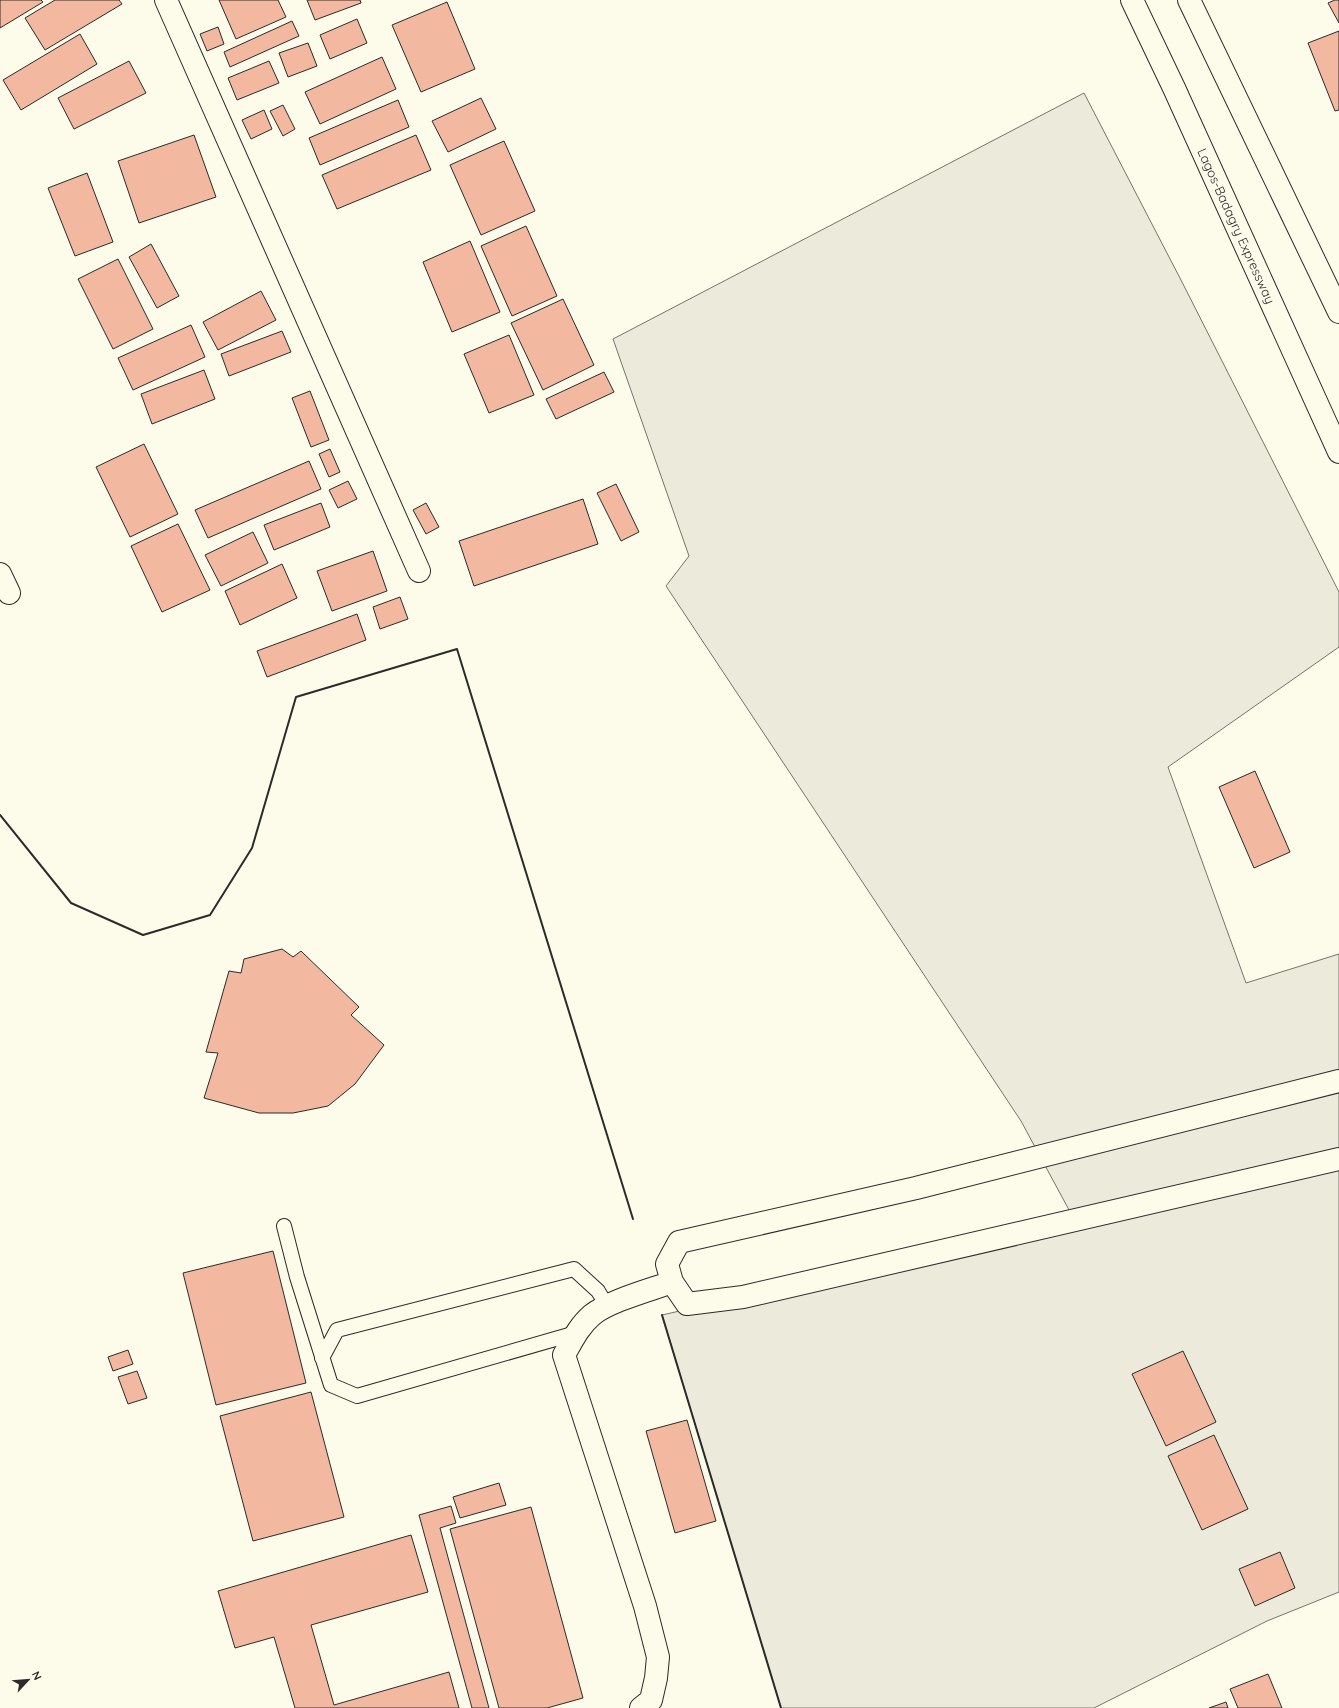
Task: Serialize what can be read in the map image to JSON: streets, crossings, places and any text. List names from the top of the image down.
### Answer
{
  "streets": {
    "main road": ["Lagos-Badagry Expressway"]
  },
  "north": "top right"
}
